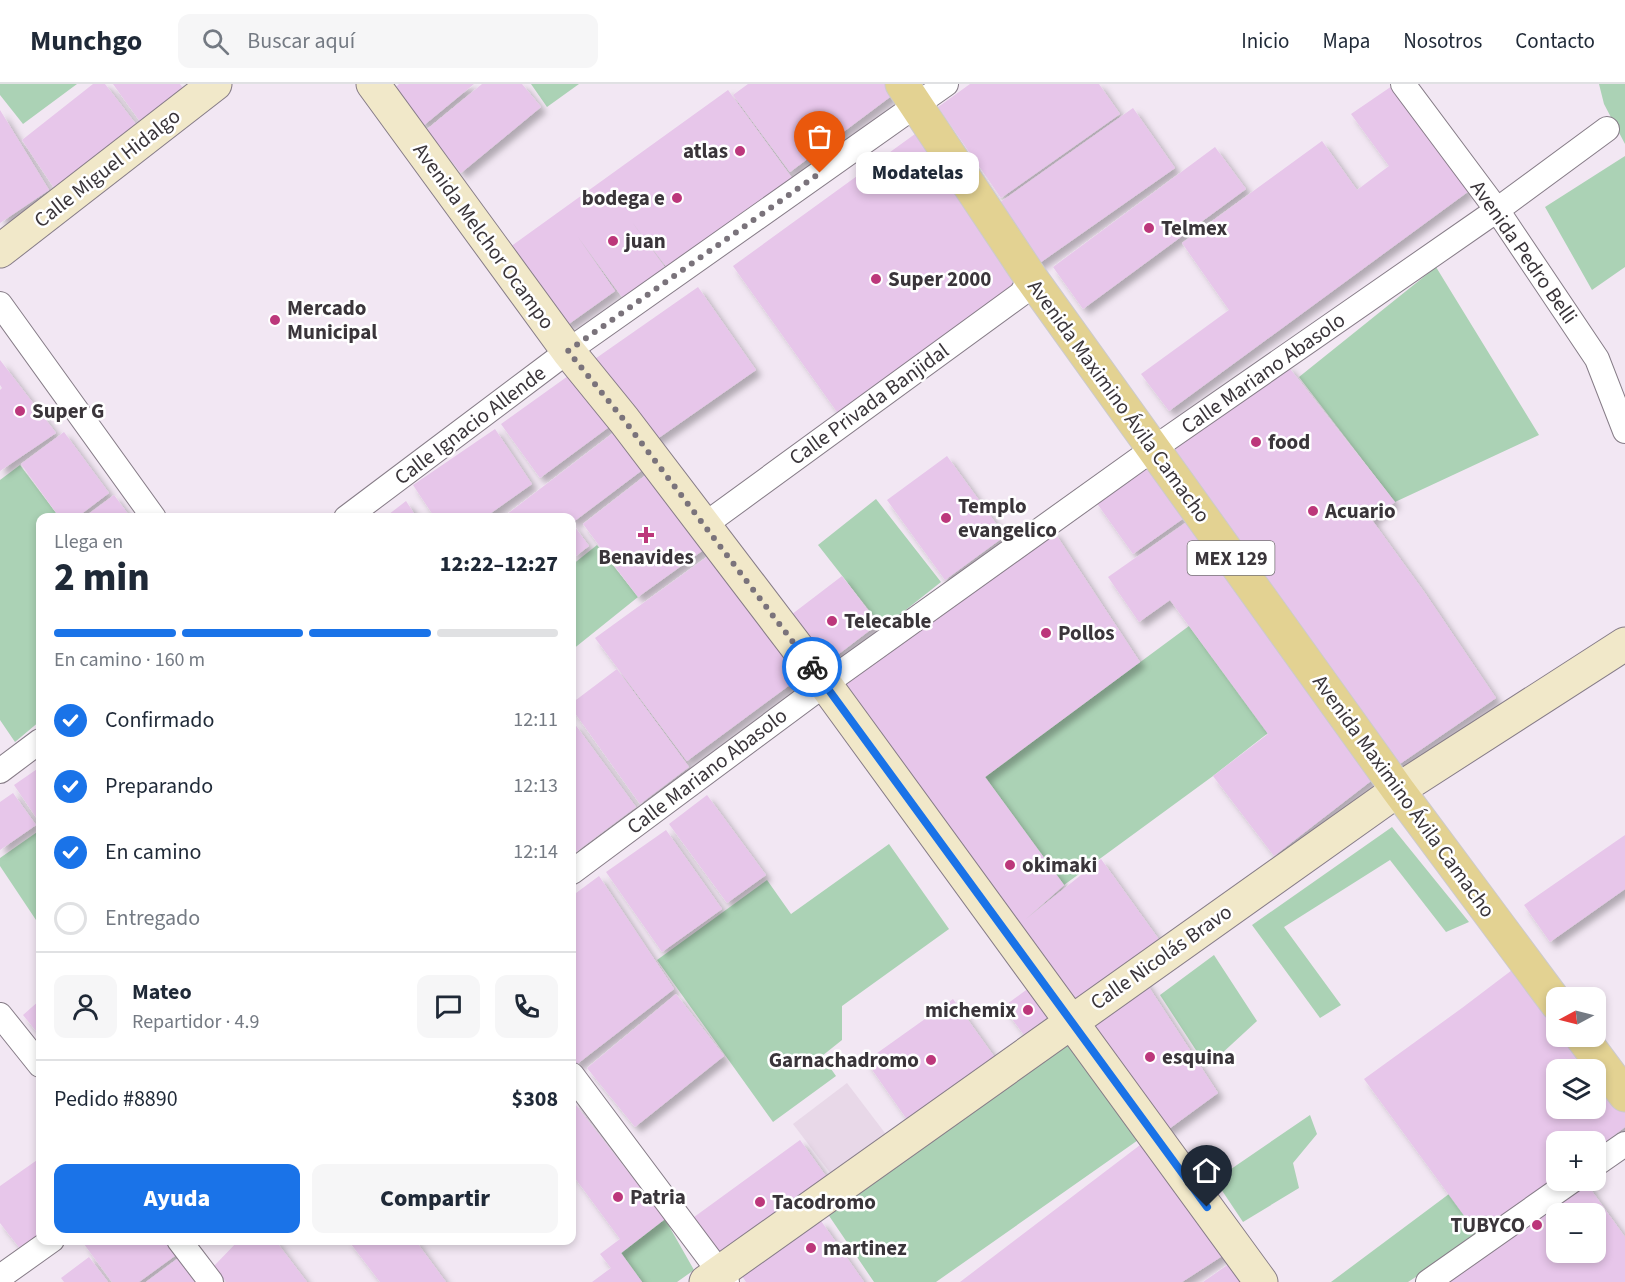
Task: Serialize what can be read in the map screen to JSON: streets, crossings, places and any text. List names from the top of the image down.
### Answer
{
  "streets": {
    "main road": ["Avenida Maximino Ávila Camacho", "MEX 129"],
    "street": [
      "Calle Miguel Hidalgo",
      "Avenida Melchor Ocampo",
      "Avenida Pedro Belli",
      "Calle Mariano Abasolo",
      "Calle Privada Banjidal",
      "Calle Ignacio Allende",
      "Calle Nicolás Bravo"
    ]
  },
  "crossings": [
    ["Avenida Melchor Ocampo", "Calle Mariano Abasolo"],
    ["Avenida Melchor Ocampo", "Calle Privada Banjidal"],
    ["Avenida Melchor Ocampo", "Calle Ignacio Allende"],
    ["Avenida Melchor Ocampo", "Calle Nicolás Bravo"],
    ["Avenida Pedro Belli", "Calle Mariano Abasolo"],
    ["Calle Mariano Abasolo", "Avenida Maximino Ávila Camacho"],
    ["Avenida Maximino Ávila Camacho", "Calle Privada Banjidal"],
    ["Avenida Maximino Ávila Camacho", "Calle Ignacio Allende"],
    ["Avenida Maximino Ávila Camacho", "Calle Nicolás Bravo"]
  ],
  "places": {
    "other": [
      "atlas",
      "Modatelas",
      "bodega e",
      "Telmex",
      "juan",
      "Super 2000",
      "Mercado Municipal",
      "Super G",
      "food",
      "Acuario",
      "Templo evangelico",
      "Telecable",
      "Pollos",
      "okimaki",
      "michemix",
      "esquina",
      "Garnachadromo",
      "Patria",
      "Tacodromo",
      "TUBYCO",
      "martinez"
    ],
    "health": ["Benavides"]
  },
  "north": "left",
  "page": {
    "header": "Munchgo",
    "search": "Buscar aquí",
    "nav": [
      "Inicio",
      "Mapa",
      "Nosotros",
      "Contacto"
    ],
    "bubble": "Modatelas",
    "heading": ["2 min", "Llega en", "12:22–12:27"],
    "panel": [
      "Mateo",
      "Repartidor · 4.9",
      "Pedido #8890",
      "$308"
    ],
    "bar": "En camino · 160 m",
    "list": [
      ["Confirmado", "12:11"],
      ["Preparando", "12:13"],
      ["En camino", "12:14"],
      "Entregado"
    ],
    "map_buttons": ["+", "−"],
    "buttons": ["Ayuda", "Compartir"]
  }
}
